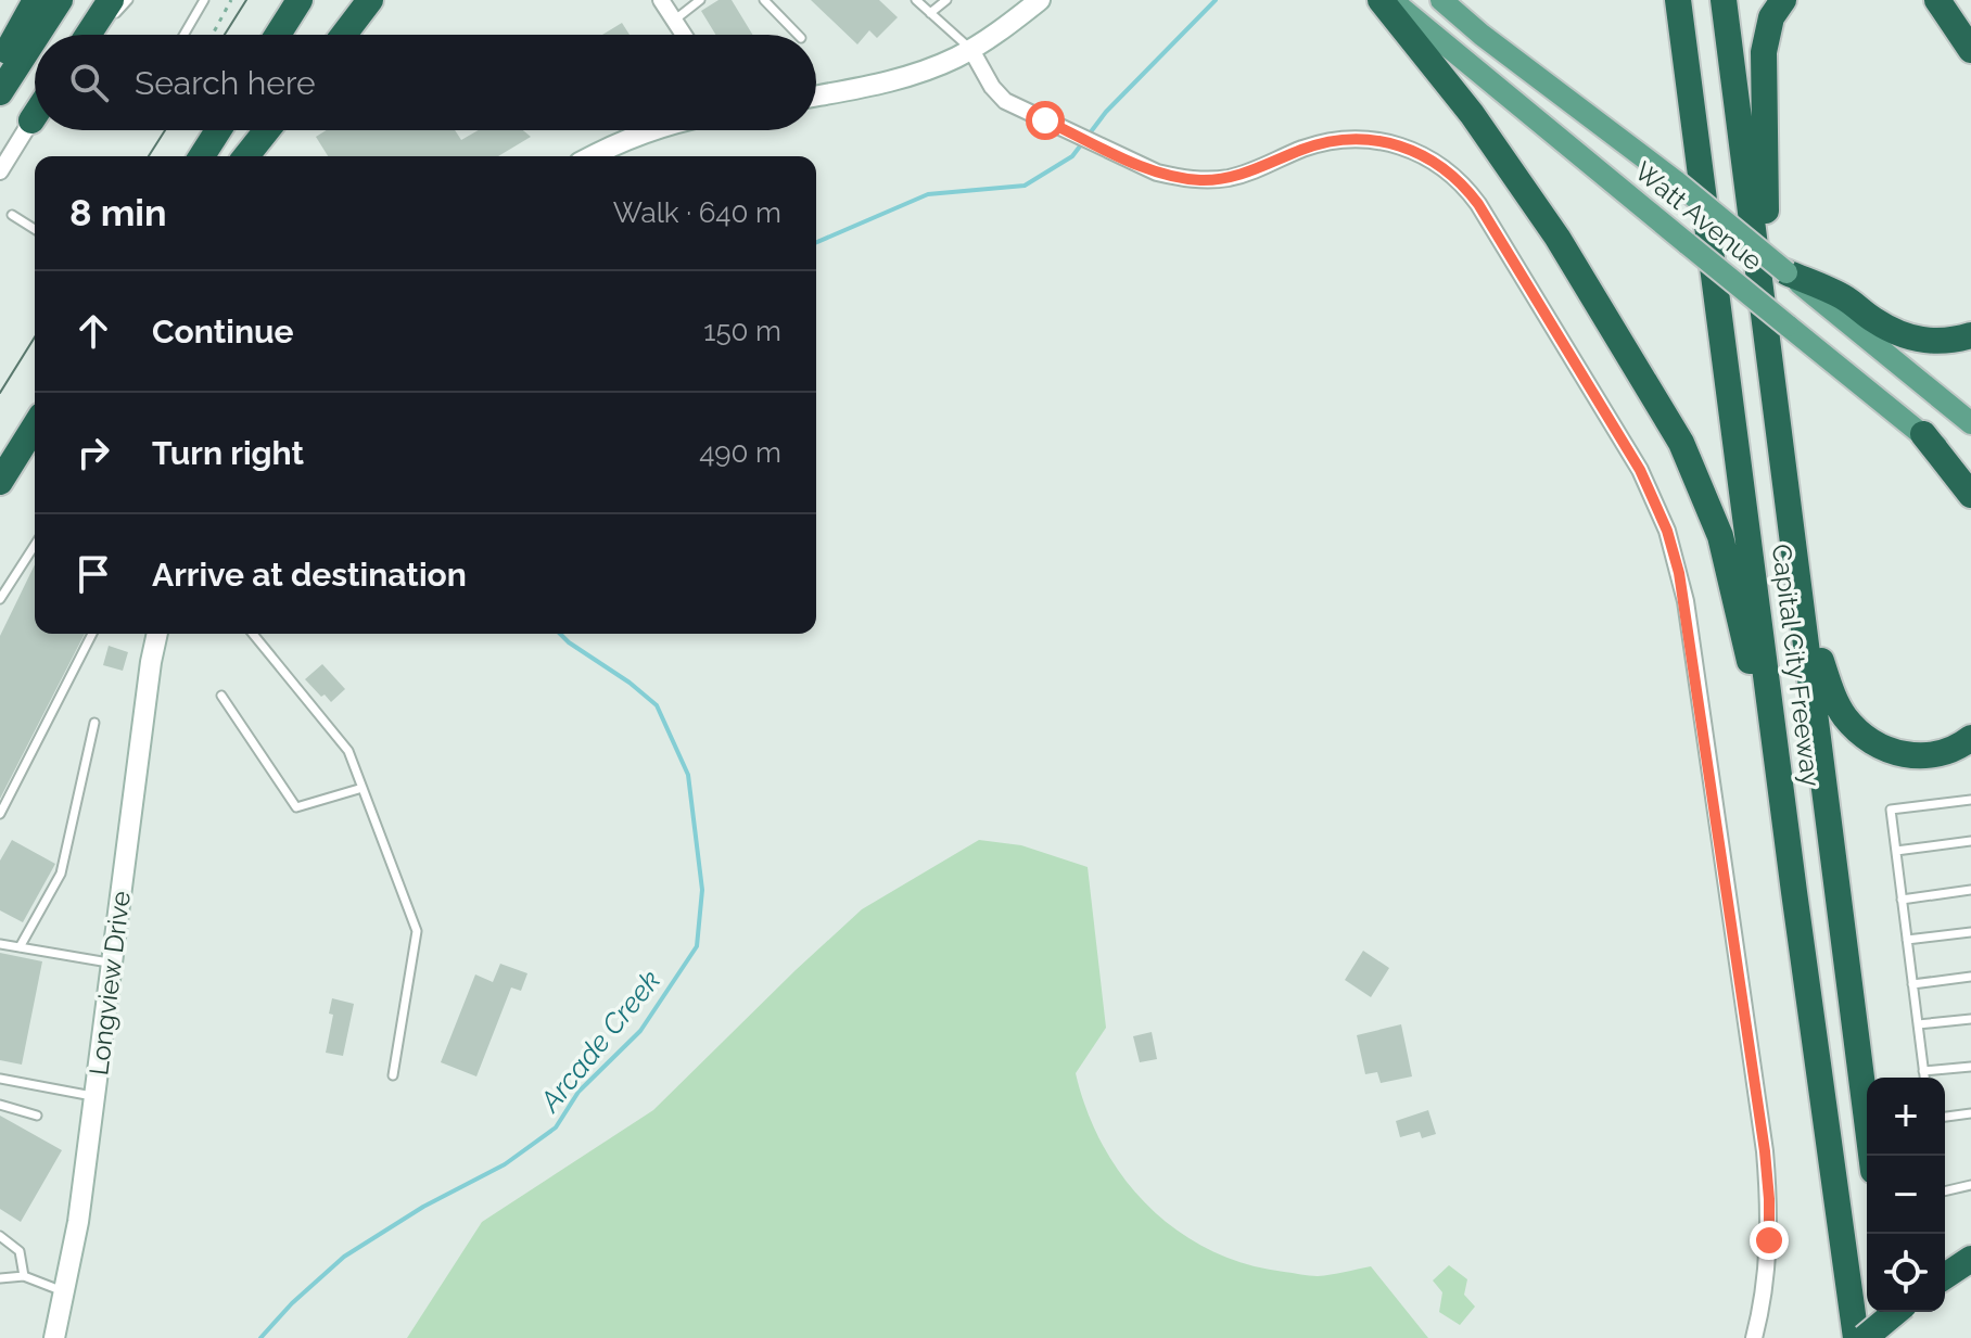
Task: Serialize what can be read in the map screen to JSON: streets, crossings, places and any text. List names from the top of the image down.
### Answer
{
  "streets": {
    "highway": ["Capital City Freeway"],
    "main road": ["Watt Avenue"],
    "street": ["Longview Drive"]
  },
  "crossings": [
    ["Watt Avenue", "Capital City Freeway"]
  ],
  "water": ["Arcade Creek"],
  "page": {
    "search": "Search here",
    "heading": ["8 min", "Walk · 640 m"],
    "list": [
      ["Continue", "150 m"],
      ["Turn right", "490 m"],
      "Arrive at destination"
    ],
    "map_buttons": ["+", "−"]
  }
}
